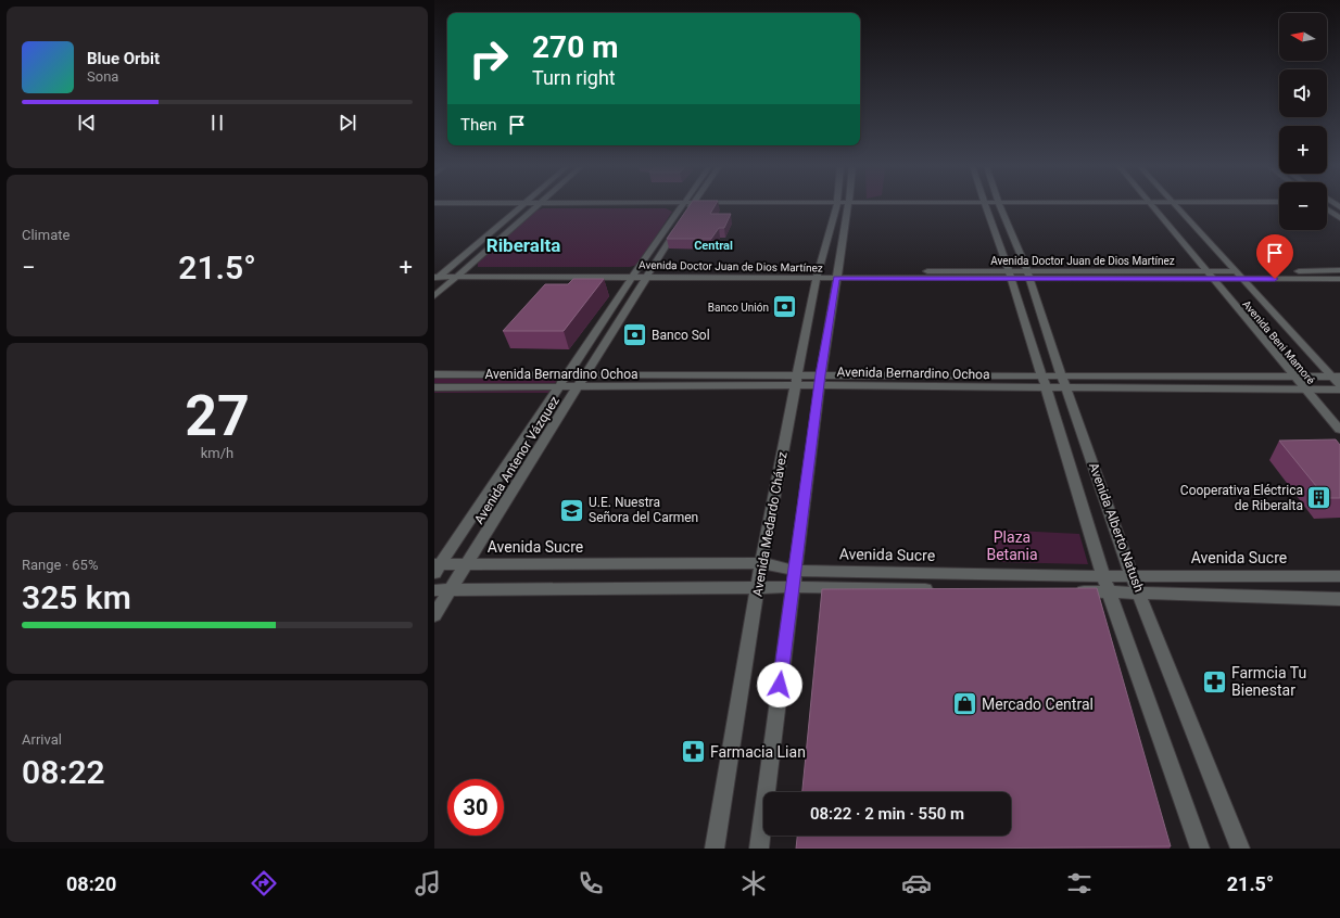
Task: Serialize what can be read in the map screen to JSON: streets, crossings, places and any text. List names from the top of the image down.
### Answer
{
  "streets": {
    "street": [
      "Avenida Doctor Juan de Dios Martínez",
      "Avenida Beni Mamoré",
      "Avenida Bernardino Ochoa",
      "Avenida Antenor Vázquez",
      "Avenida Medardo Chávez",
      "Avenida Alberto Natush",
      "Avenida Sucre"
    ]
  },
  "crossings": [
    ["Avenida Doctor Juan de Dios Martínez", "Avenida Beni Mamoré"],
    ["Avenida Doctor Juan de Dios Martínez", "Avenida Antenor Vázquez"],
    ["Avenida Doctor Juan de Dios Martínez", "Avenida Medardo Chávez"],
    ["Avenida Doctor Juan de Dios Martínez", "Avenida Alberto Natush"],
    ["Avenida Beni Mamoré", "Avenida Bernardino Ochoa"],
    ["Avenida Bernardino Ochoa", "Avenida Antenor Vázquez"],
    ["Avenida Bernardino Ochoa", "Avenida Medardo Chávez"],
    ["Avenida Bernardino Ochoa", "Avenida Alberto Natush"],
    ["Avenida Antenor Vázquez", "Avenida Sucre"],
    ["Avenida Medardo Chávez", "Avenida Sucre"],
    ["Avenida Alberto Natush", "Avenida Sucre"]
  ],
  "districts": ["Riberalta", "Central"],
  "parks": ["Plaza Betania"],
  "places": {
    "bank": ["Banco Unión", "Banco Sol"],
    "building": ["Cooperativa Eléctrica de Riberalta"],
    "school or university": ["U.E. Nuestra Señora del Carmen"],
    "pharmacy": ["Farmcia Tu Bienestar", "Farmacia Lian"],
    "shop": ["Mercado Central"]
  },
  "north": "left",
  "page": {
    "map_buttons": ["+", "−"],
    "turn": ["270 m", "Turn right"],
    "song": ["Blue Orbit", "Sona"],
    "then": "Then",
    "tile": [
      "Climate",
      ["27", "km/h"],
      ["Range · 65%", "325 km"],
      ["Arrival", "08:22"]
    ],
    "heat": ["−", "21.5°", "+"],
    "limit": "30",
    "trip": "08:22 · 2 min · 550 m",
    "tabs": ["08:20", "21.5°"]
  }
}
